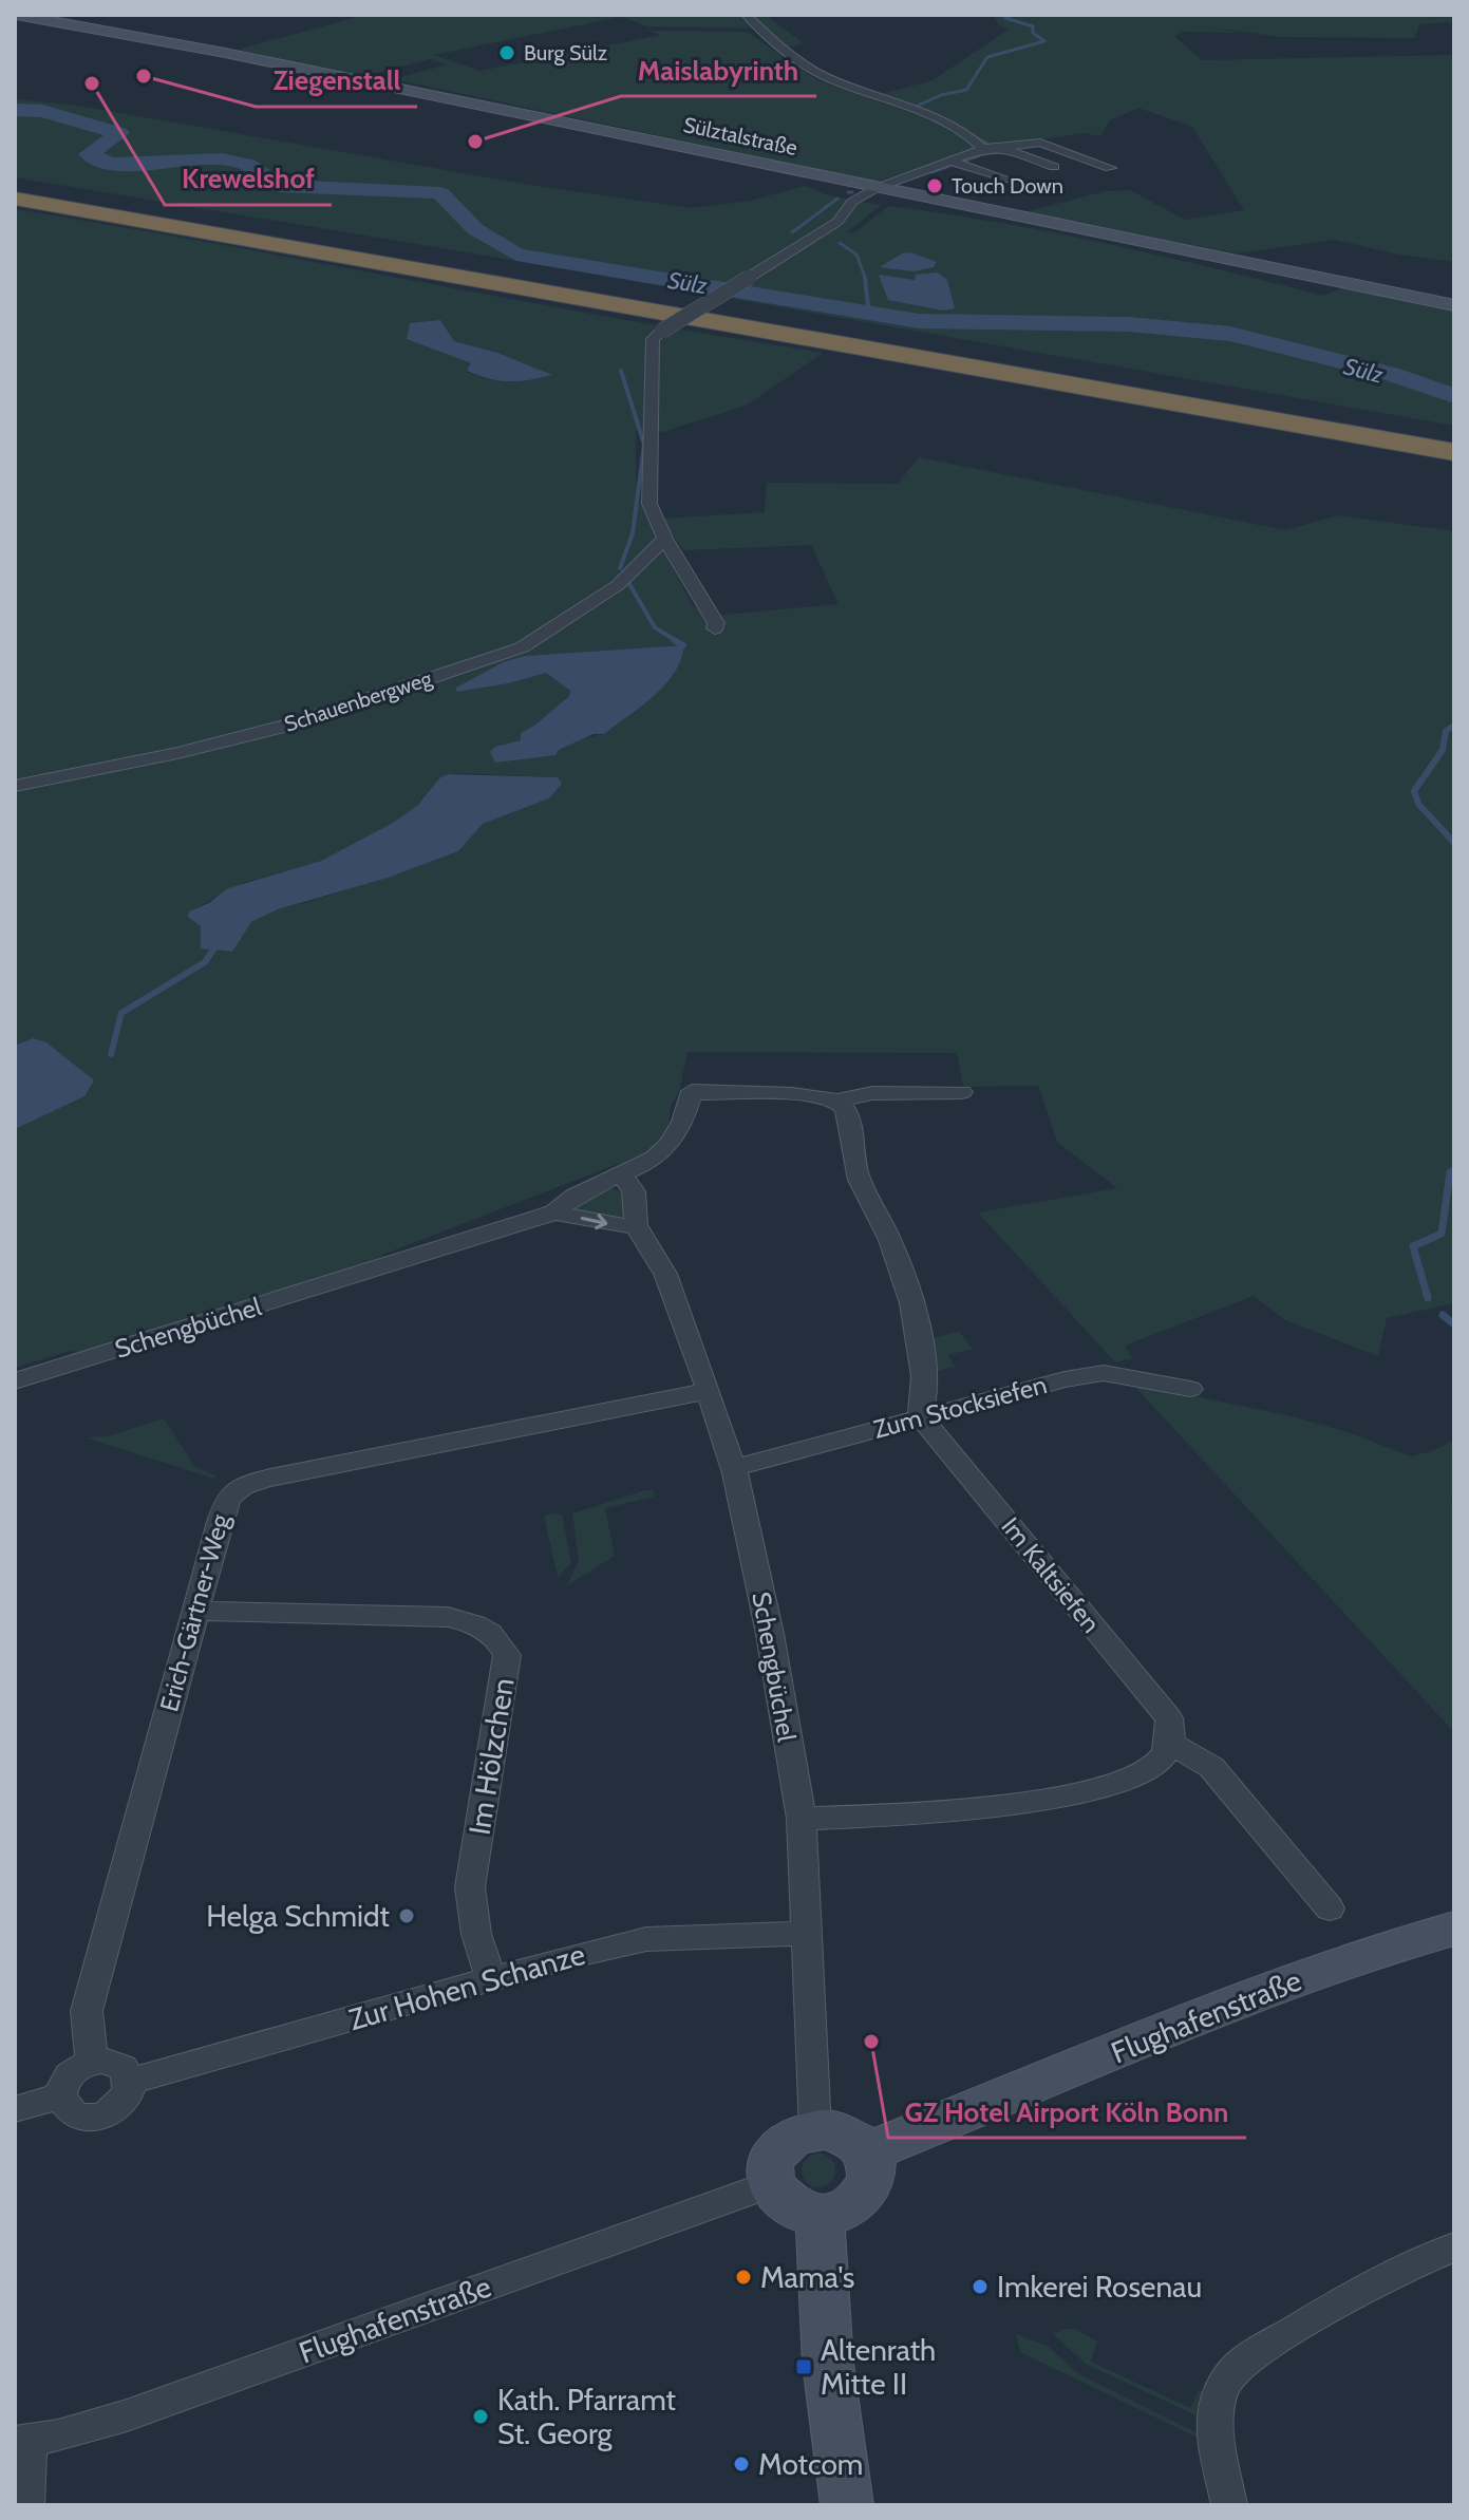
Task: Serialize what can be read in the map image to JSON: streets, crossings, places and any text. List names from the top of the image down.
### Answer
{
  "streets": {
    "main road": ["Sülztalstraße", "Flughafenstraße"],
    "street": [
      "Schauenbergweg",
      "Schengbüchel",
      "Zum Stocksiefen",
      "Im Kaltsiefen",
      "Erich-Gärtner-Weg",
      "Im Hölzchen",
      "Zur Hohen Schanze"
    ]
  },
  "crossings": [
    ["Schengbüchel", "Zum Stocksiefen"],
    ["Schengbüchel", "Erich-Gärtner-Weg"],
    ["Schengbüchel", "Zur Hohen Schanze"],
    ["Schengbüchel", "Flughafenstraße"],
    ["Zum Stocksiefen", "Im Kaltsiefen"],
    ["Erich-Gärtner-Weg", "Im Hölzchen"],
    ["Erich-Gärtner-Weg", "Zur Hohen Schanze"],
    ["Im Hölzchen", "Zur Hohen Schanze"]
  ],
  "water": ["Sülz"],
  "places": {
    "other": [
      "Burg Sülz",
      "Ziegenstall",
      "Krewelshof",
      "Maislabyrinth",
      "Touch Down",
      "Helga Schmidt",
      "GZ Hotel Airport Köln Bonn",
      "Mama's",
      "Imkerei Rosenau",
      "Kath. Pfarramt St. Georg",
      "Motcom"
    ],
    "transit": ["Altenrath Mitte II"]
  }
}
